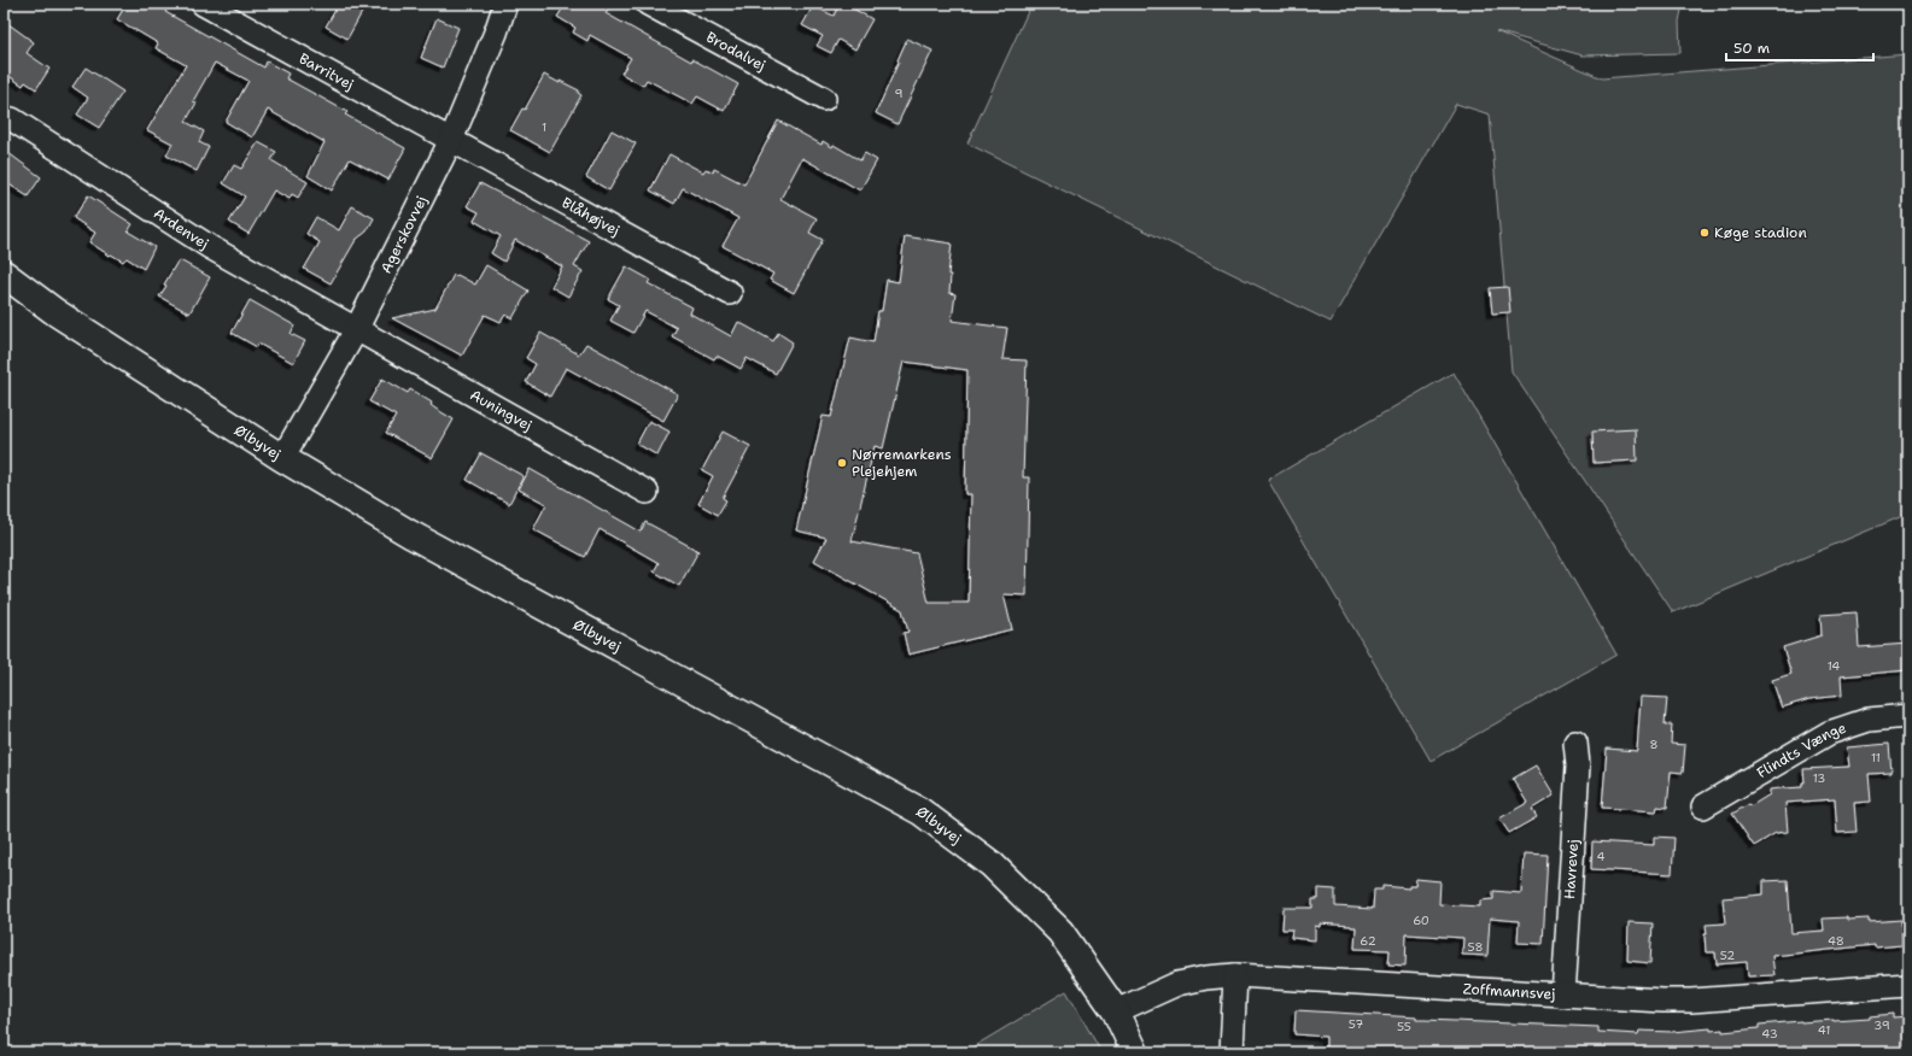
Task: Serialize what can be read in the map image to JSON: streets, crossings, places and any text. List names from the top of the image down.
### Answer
{
  "streets": {
    "street": [
      "Brodalvej",
      "Barritvej",
      "Blåhøjvej",
      "Ardenvej",
      "Agerskovvej",
      "Auningvej",
      "Ølbyvej",
      "Flindts Vænge",
      "Havrevej",
      "Zoffmannsvej"
    ]
  },
  "crossings": [
    ["Barritvej", "Blåhøjvej"],
    ["Barritvej", "Agerskovvej"],
    ["Blåhøjvej", "Agerskovvej"],
    ["Ardenvej", "Agerskovvej"],
    ["Ardenvej", "Auningvej"],
    ["Agerskovvej", "Auningvej"],
    ["Agerskovvej", "Ølbyvej"],
    ["Ølbyvej", "Zoffmannsvej"],
    ["Havrevej", "Zoffmannsvej"]
  ],
  "places": ["Køge stadion", "Nørremarkens Plejehjem"],
  "house_numbers": [
    "9",
    "1",
    "14",
    "8",
    "11",
    "13",
    "4",
    "60",
    "62",
    "48",
    "58",
    "52",
    "57",
    "39",
    "55",
    "41",
    "43"
  ],
  "scale_bar": "50 m"
}
